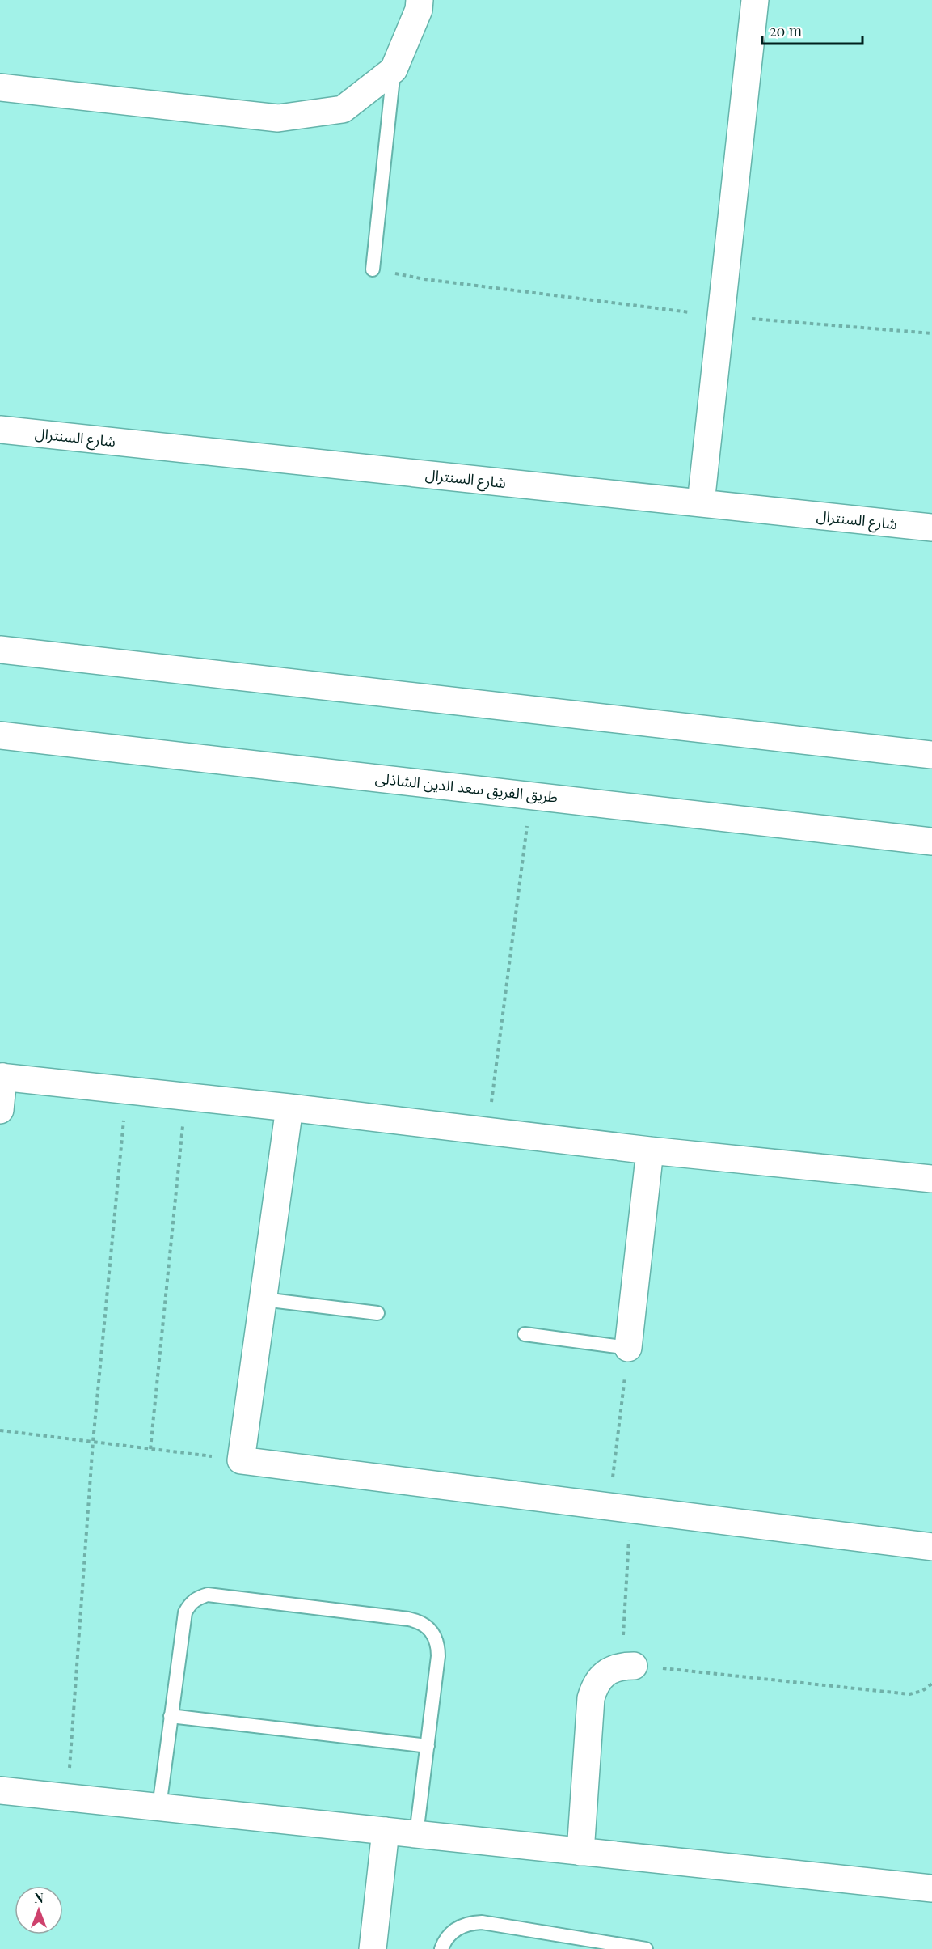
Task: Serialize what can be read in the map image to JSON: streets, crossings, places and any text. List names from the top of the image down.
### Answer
{
  "streets": {
    "street": ["شارع السنترال", "طريق الفريق سعد الدين الشاذلى"]
  },
  "scale_bar": "20 m",
  "north": "top"
}
